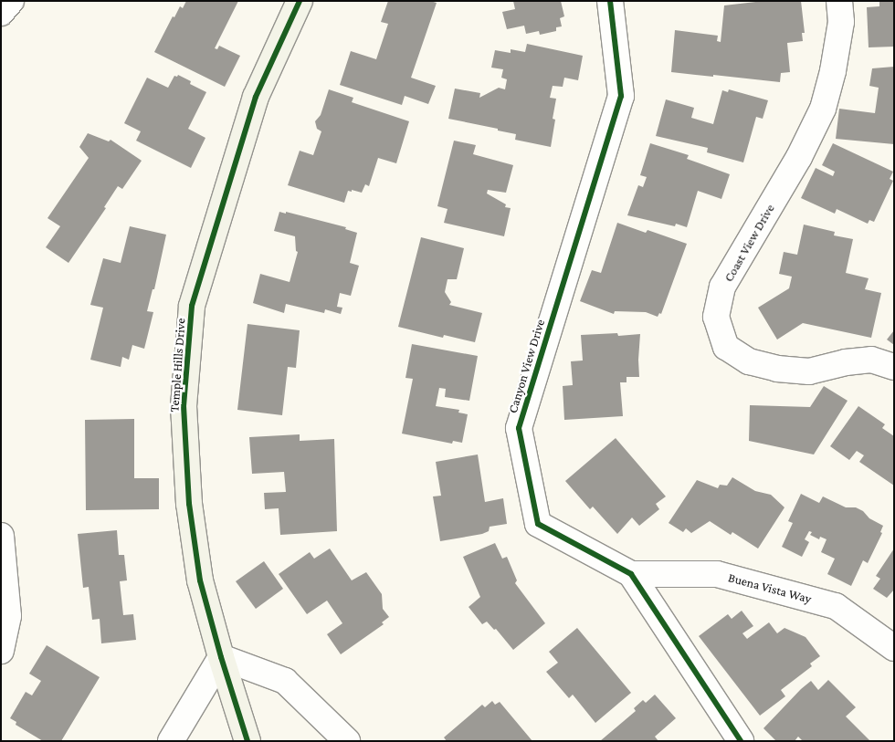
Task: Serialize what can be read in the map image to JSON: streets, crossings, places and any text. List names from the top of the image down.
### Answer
{
  "streets": {
    "street": [
      "Coast View Drive",
      "Temple Hills Drive",
      "Canyon View Drive",
      "Buena Vista Way"
    ]
  },
  "crossings": [
    ["Canyon View Drive", "Buena Vista Way"]
  ]
}
